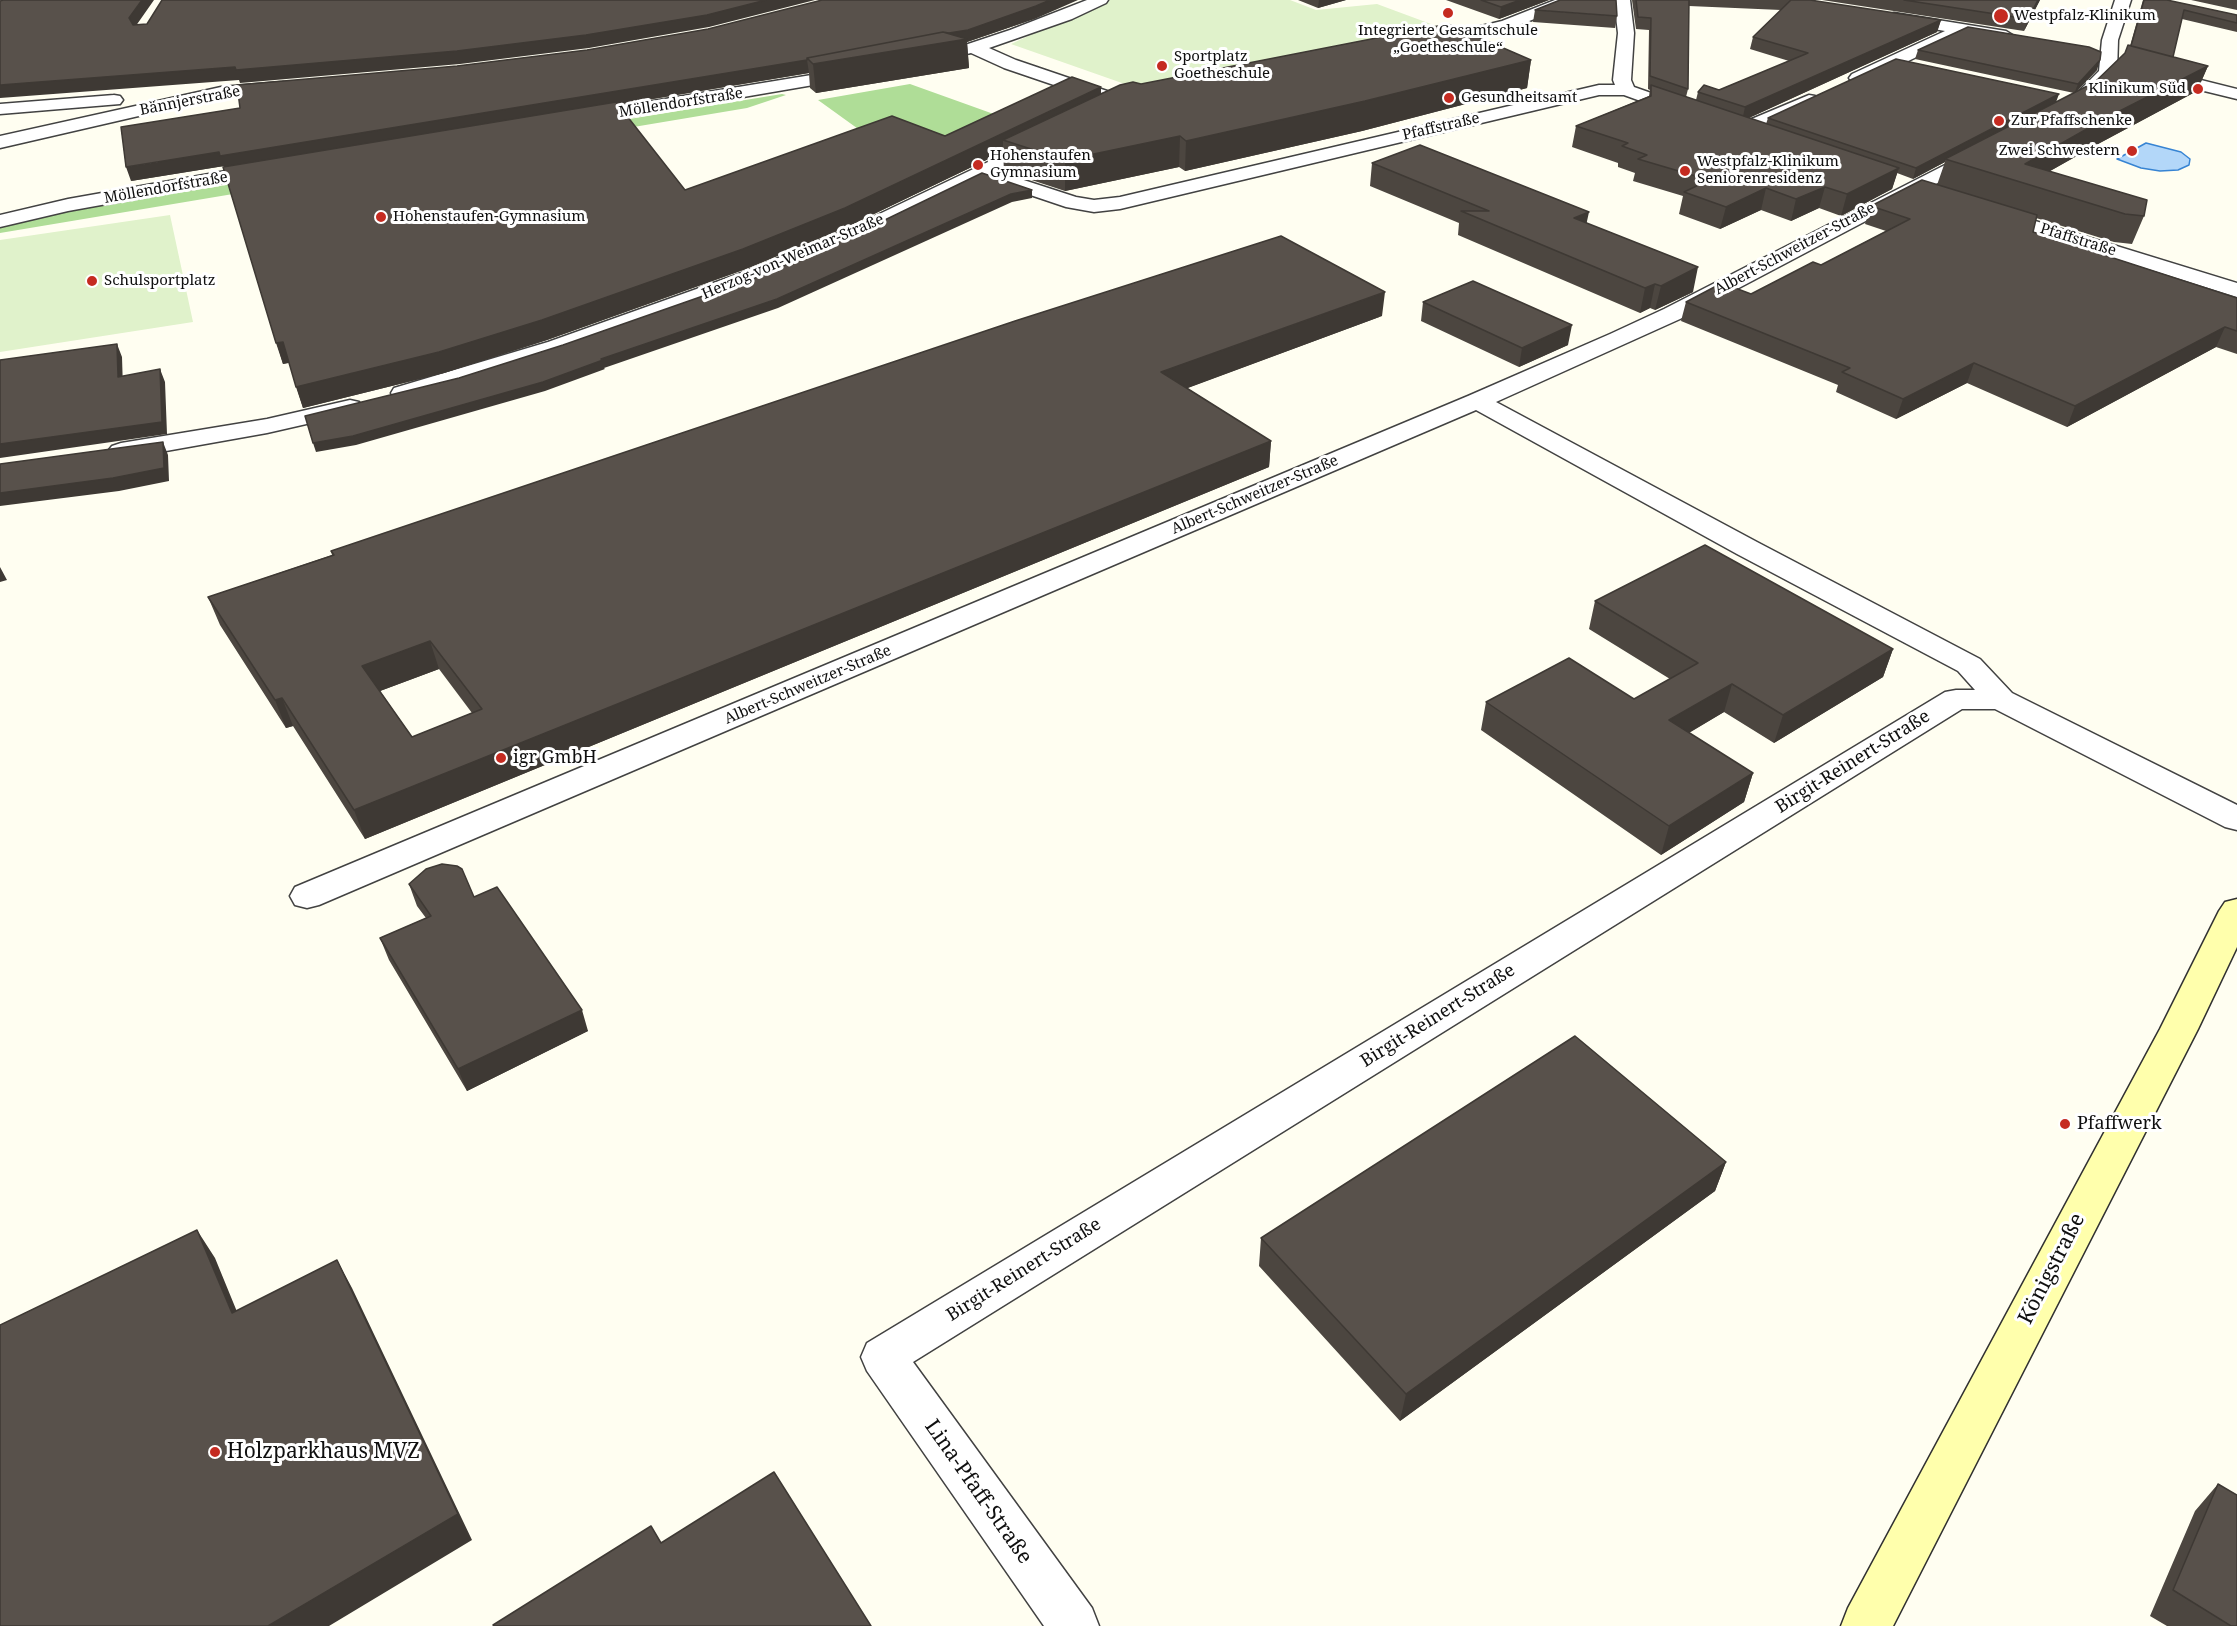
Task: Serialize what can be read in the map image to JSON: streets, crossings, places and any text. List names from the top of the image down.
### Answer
{
  "streets": {
    "main road": ["Königstraße"],
    "street": [
      "Bännjerstraße",
      "Möllendorfstraße",
      "Pfaffstraße",
      "Albert-Schweitzer-Straße",
      "Herzog-von-Weimar-Straße",
      "Birgit-Reinert-Straße",
      "Lina-Pfaff-Straße"
    ]
  },
  "crossings": [
    ["Pfaffstraße", "Herzog-von-Weimar-Straße"],
    ["Albert-Schweitzer-Straße", "Birgit-Reinert-Straße"],
    ["Birgit-Reinert-Straße", "Lina-Pfaff-Straße"]
  ],
  "places": [
    "Integrierte Gesamtschule „Goetheschule“",
    "Westpfalz-Klinikum",
    "Sportplatz Goetheschule",
    "Klinikum Süd",
    "Gesundheitsamt",
    "Zur Pfaffschenke",
    "Zwei Schwestern",
    "Hohenstaufen Gymnasium",
    "Westpfalz-Klinikum Seniorenresidenz",
    "Hohenstaufen-Gymnasium",
    "Schulsportplatz",
    "igr GmbH",
    "Pfaffwerk",
    "Holzparkhaus MVZ"
  ]
}
